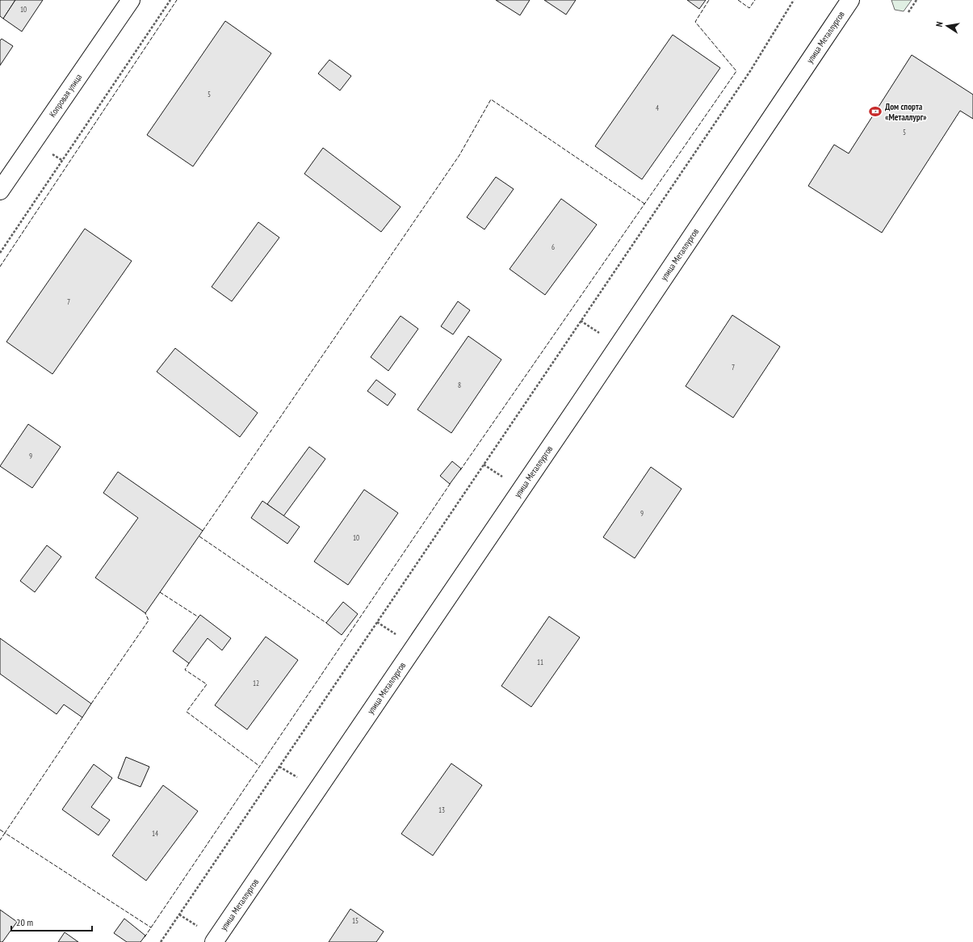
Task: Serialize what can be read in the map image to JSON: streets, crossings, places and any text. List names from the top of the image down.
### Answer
{
  "streets": {
    "street": ["улица Металлургов", "Копровая улица"]
  },
  "places": {
    "sports": ["Дом спорта «Металлург»"]
  },
  "house_numbers": [
    "10",
    "5",
    "4",
    "5",
    "6",
    "7",
    "7",
    "8",
    "9",
    "9",
    "10",
    "11",
    "12",
    "13",
    "14",
    "15"
  ],
  "scale_bar": "20 m",
  "north": "left"
}
